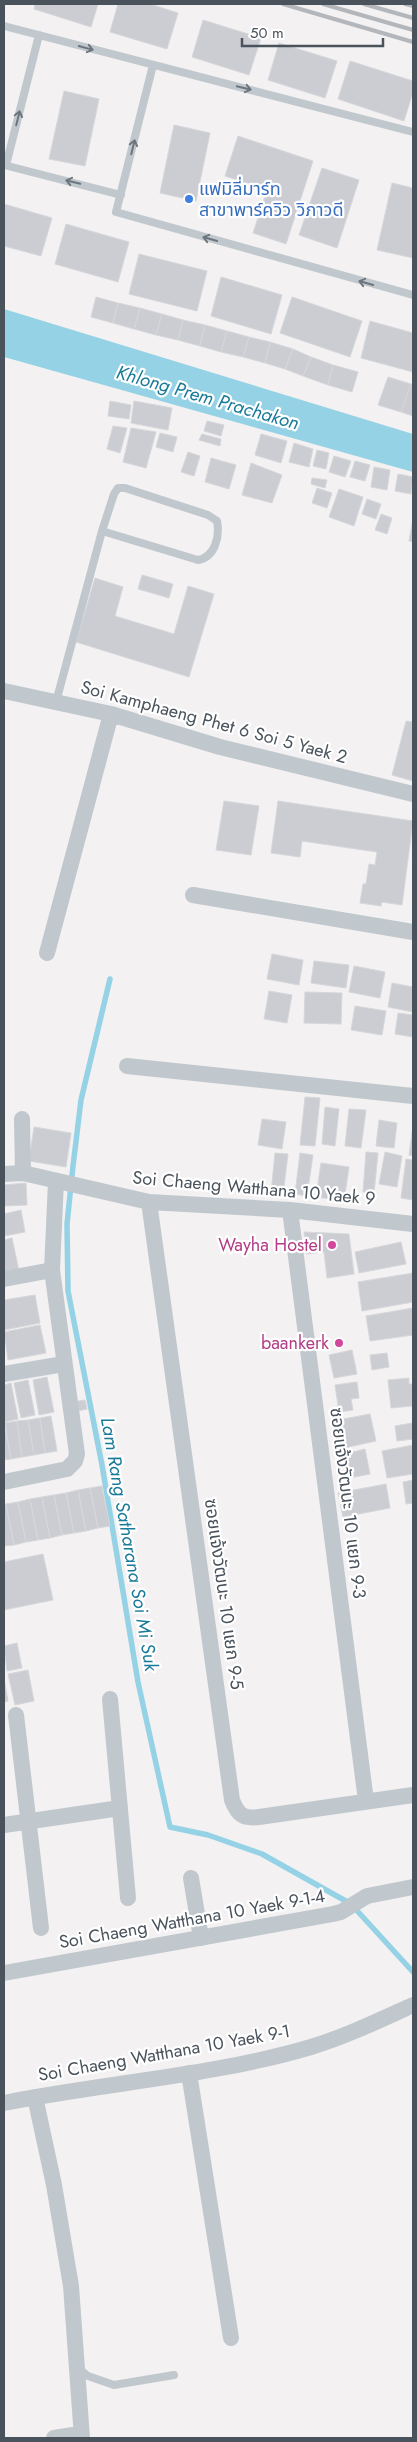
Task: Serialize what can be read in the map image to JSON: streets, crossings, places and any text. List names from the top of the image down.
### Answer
{
  "streets": {
    "street": [
      "Soi Kamphaeng Phet 6 Soi 5 Yaek 2",
      "Soi Chaeng Watthana 10 Yaek 9",
      "ซอยแจ้งวัฒนะ 10 แยก 9-3",
      "ซอยแจ้งวัฒนะ 10 แยก 9-5",
      "Soi Chaeng Watthana 10 Yaek 9-1-4",
      "Soi Chaeng Watthana 10 Yaek 9-1"
    ]
  },
  "crossings": [
    ["Soi Chaeng Watthana 10 Yaek 9", "ซอยแจ้งวัฒนะ 10 แยก 9-3"],
    ["Soi Chaeng Watthana 10 Yaek 9", "ซอยแจ้งวัฒนะ 10 แยก 9-5"],
    ["ซอยแจ้งวัฒนะ 10 แยก 9-3", "ซอยแจ้งวัฒนะ 10 แยก 9-5"]
  ],
  "water": ["Khlong Prem Prachakon", "Lam Rang Satharana Soi Mi Suk"],
  "places": ["แฟมิลี่มาร์ท สาขาพาร์ควิว วิภาวดี", "Wayha Hostel", "baankerk"],
  "scale_bar": "50 m"
}
